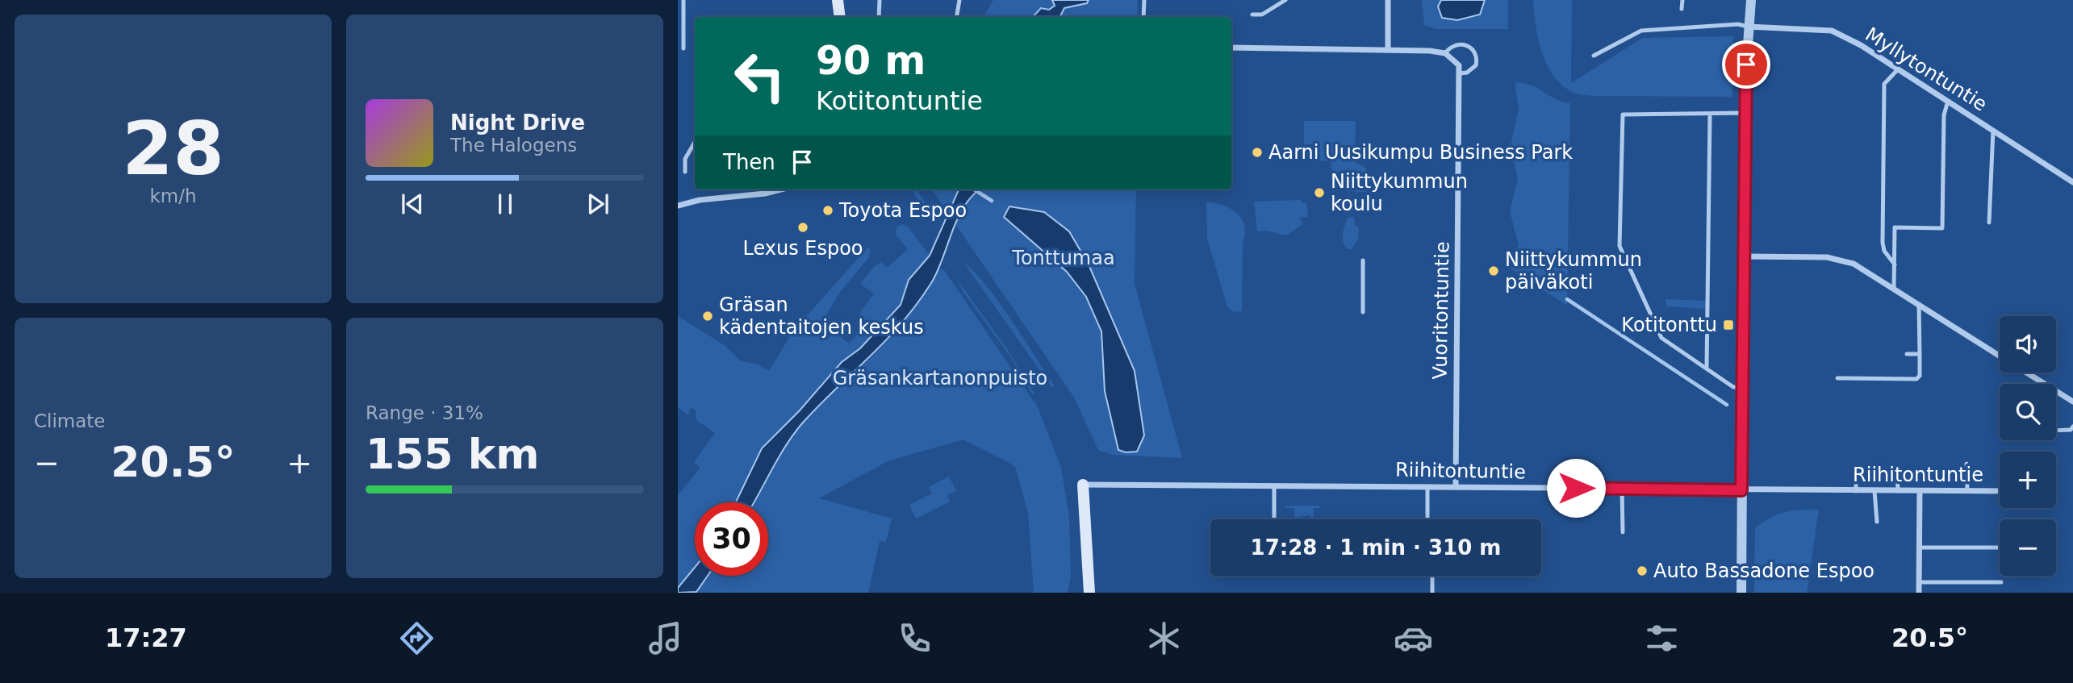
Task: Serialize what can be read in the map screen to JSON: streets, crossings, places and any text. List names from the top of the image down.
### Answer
{
  "streets": {
    "street": ["Myllytontuntie", "Vuoritontuntie", "Riihitontuntie"]
  },
  "crossings": [
    ["Vuoritontuntie", "Riihitontuntie"]
  ],
  "parks": ["Tonttumaa", "Gräsankartanonpuisto"],
  "places": {
    "other": [
      "Aarni Uusikumpu Business Park",
      "Niittykummun koulu",
      "Toyota Espoo",
      "Lexus Espoo",
      "Niittykummun päiväkoti",
      "Gräsan kädentaitojen keskus",
      "Auto Bassadone Espoo"
    ],
    "transit": ["Kotitonttu"]
  },
  "page": {
    "tile": [
      ["28", "km/h"],
      "Climate",
      ["Range · 31%", "155 km"]
    ],
    "turn": ["90 m", "Kotitontuntie"],
    "song": ["Night Drive", "The Halogens"],
    "then": "Then",
    "map_buttons": ["+", "−"],
    "heat": ["−", "20.5°", "+"],
    "limit": "30",
    "trip": "17:28 · 1 min · 310 m",
    "tabs": ["17:27", "20.5°"]
  }
}
